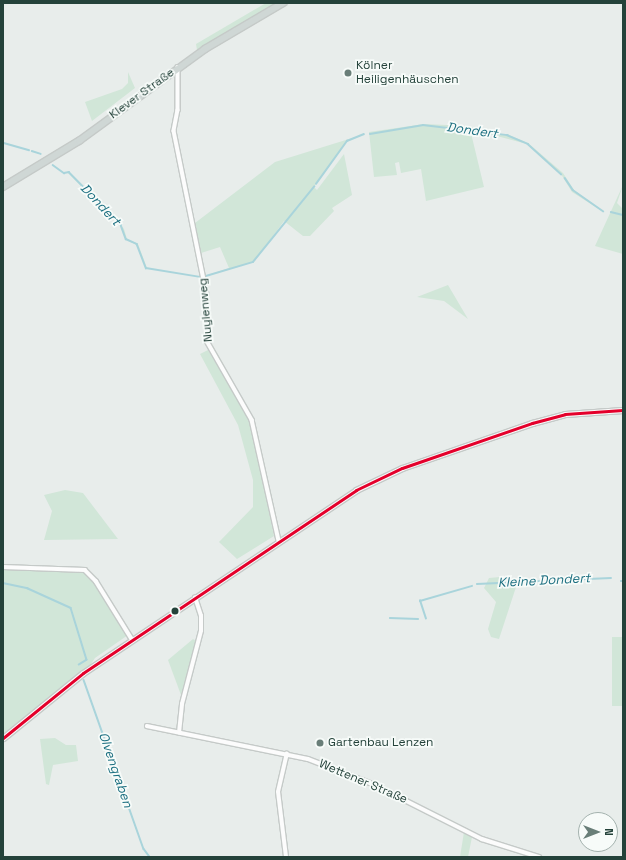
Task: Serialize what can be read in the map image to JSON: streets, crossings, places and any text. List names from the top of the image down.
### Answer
{
  "streets": {
    "main road": ["Klever Straße"],
    "street": ["Nuylenweg", "Wettener Straße"]
  },
  "crossings": [
    ["Klever Straße", "Nuylenweg"]
  ],
  "water": ["Dondert", "Kleine Dondert", "Olvengraben"],
  "places": ["Kölner Heiligenhäuschen", "Gartenbau Lenzen"],
  "north": "right"
}
